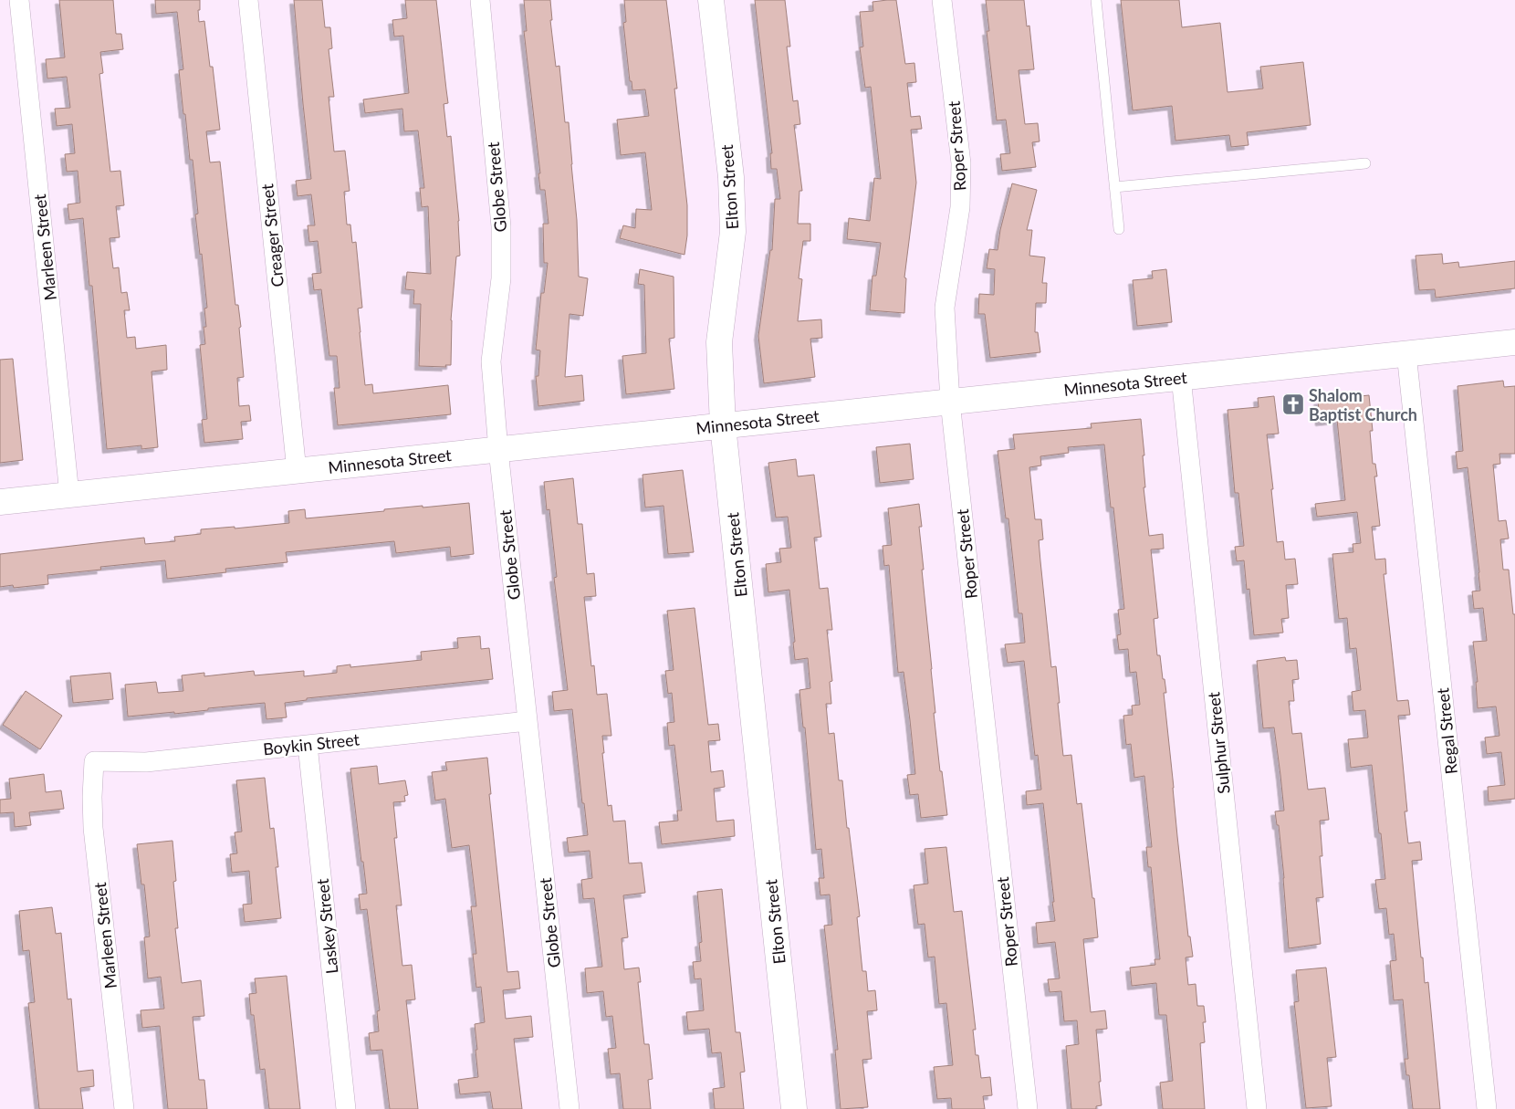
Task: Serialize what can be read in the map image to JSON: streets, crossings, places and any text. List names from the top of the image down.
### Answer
{
  "streets": {
    "street": [
      "Roper Street",
      "Globe Street",
      "Elton Street",
      "Creager Street",
      "Marleen Street",
      "Minnesota Street",
      "Regal Street",
      "Sulphur Street",
      "Boykin Street",
      "Laskey Street"
    ]
  },
  "crossings": [
    ["Roper Street", "Minnesota Street"],
    ["Globe Street", "Minnesota Street"],
    ["Globe Street", "Boykin Street"],
    ["Elton Street", "Minnesota Street"],
    ["Creager Street", "Minnesota Street"],
    ["Marleen Street", "Minnesota Street"],
    ["Marleen Street", "Boykin Street"],
    ["Minnesota Street", "Regal Street"],
    ["Minnesota Street", "Sulphur Street"],
    ["Boykin Street", "Laskey Street"]
  ],
  "places": {
    "church": ["Shalom Baptist Church"]
  }
}
